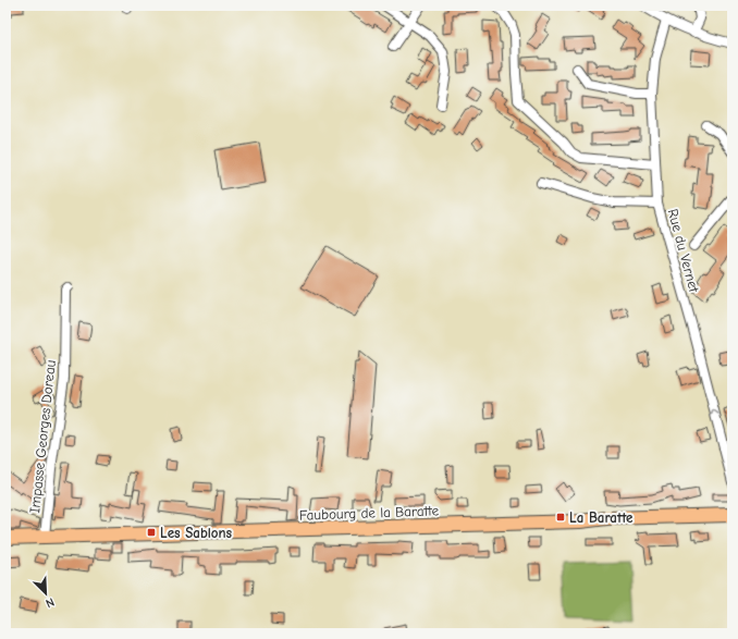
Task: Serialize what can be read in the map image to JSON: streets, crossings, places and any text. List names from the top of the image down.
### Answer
{
  "streets": {
    "main road": ["Faubourg de la Baratte"],
    "street": ["Rue du Vernet", "Impasse Georges Doreau"]
  },
  "crossings": [
    ["Impasse Georges Doreau", "Faubourg de la Baratte"]
  ],
  "one_way": ["Rue du Vernet"],
  "places": {
    "transit": ["La Baratte", "Les Sablons"]
  },
  "north": "bottom right"
}
